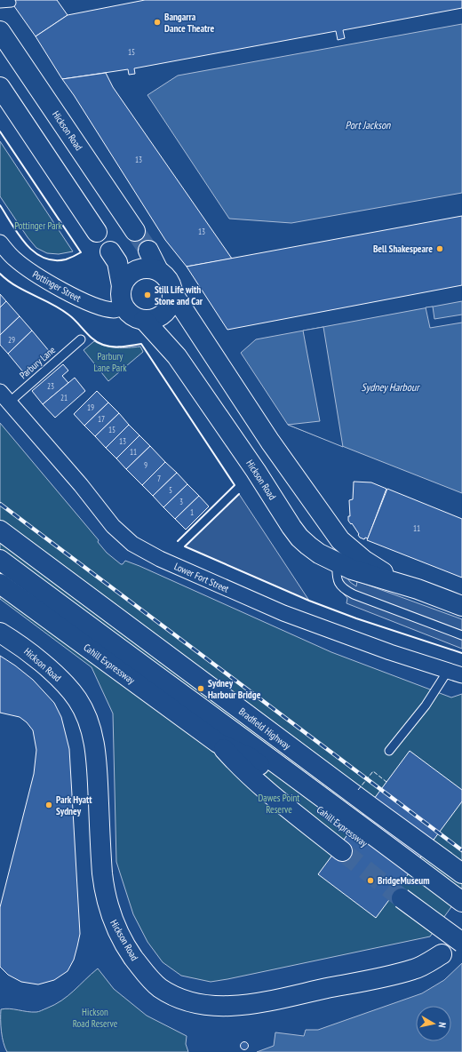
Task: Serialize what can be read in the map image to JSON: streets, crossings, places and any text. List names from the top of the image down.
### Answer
{
  "streets": {
    "main road": ["Hickson Road", "Cahill Expressway", "Bradfield Highway"],
    "street": ["Pottinger Street", "Lower Fort Street"],
    "lane": ["Parbury Lane"]
  },
  "crossings": [
    ["Hickson Road", "Pottinger Street"],
    ["Parbury Lane", "Lower Fort Street"]
  ],
  "water": ["Port Jackson", "Sydney Harbour"],
  "parks": [
    "Pottinger Park",
    "Parbury Lane Park",
    "Dawes Point Reserve",
    "Hickson Road Reserve"
  ],
  "places": [
    "Bangarra Dance Theatre",
    "Bell Shakespeare",
    "Still Life with Stone and Car",
    "Sydney Harbour Bridge",
    "Park Hyatt Sydney",
    "BridgeMuseum"
  ],
  "house_numbers": [
    "15",
    "13",
    "13",
    "29",
    "23",
    "21",
    "19",
    "17",
    "15",
    "13",
    "11",
    "9",
    "7",
    "5",
    "3",
    "1",
    "11"
  ],
  "north": "right"
}
